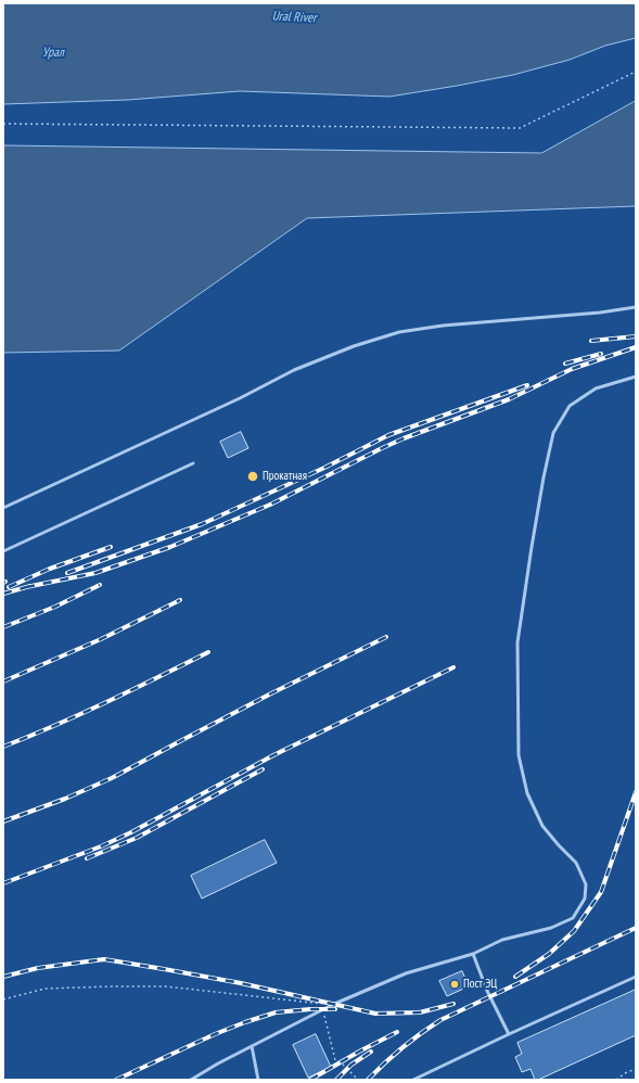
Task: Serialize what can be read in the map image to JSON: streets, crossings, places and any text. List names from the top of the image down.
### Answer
{
  "water": ["Ural River", "Урал"],
  "places": ["Прокатная", "Пост ЭЦ"]
}
